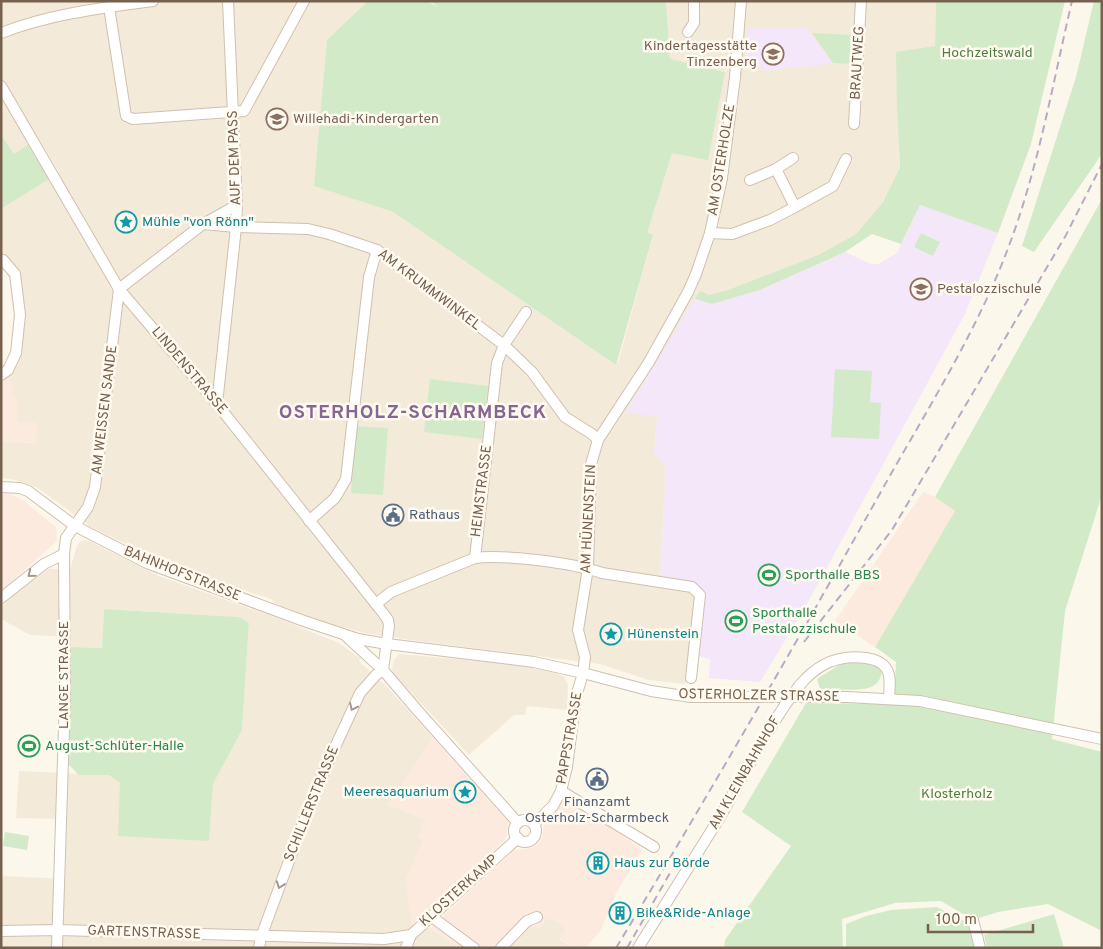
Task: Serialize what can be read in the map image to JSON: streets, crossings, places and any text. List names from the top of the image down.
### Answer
{
  "streets": {
    "street": [
      "BRAUTWEG",
      "AUF DEM PASS",
      "AM OSTERHOLZE",
      "AM KRUMMWINKEL",
      "LINDENSTRASSE",
      "AM WEISSEN SANDE",
      "HEIMSTRASSE",
      "AM HÜNENSTEIN",
      "BAHNHOFSTRASSE",
      "LANGE STRASSE",
      "OSTERHOLZER STRASSE",
      "PAPPSTRASSE",
      "AM KLEINBAHNHOF",
      "SCHILLERSTRASSE",
      "KLOSTERKAMP",
      "GARTENSTRASSE"
    ]
  },
  "crossings": [
    ["AUF DEM PASS", "AM KRUMMWINKEL"],
    ["AUF DEM PASS", "LINDENSTRASSE"],
    ["AM OSTERHOLZE", "AM HÜNENSTEIN"],
    ["AM KRUMMWINKEL", "HEIMSTRASSE"],
    ["LINDENSTRASSE", "AM WEISSEN SANDE"],
    ["LINDENSTRASSE", "BAHNHOFSTRASSE"],
    ["LINDENSTRASSE", "OSTERHOLZER STRASSE"],
    ["AM WEISSEN SANDE", "BAHNHOFSTRASSE"],
    ["AM WEISSEN SANDE", "LANGE STRASSE"],
    ["AM HÜNENSTEIN", "OSTERHOLZER STRASSE"],
    ["AM HÜNENSTEIN", "PAPPSTRASSE"],
    ["BAHNHOFSTRASSE", "LANGE STRASSE"],
    ["BAHNHOFSTRASSE", "OSTERHOLZER STRASSE"],
    ["BAHNHOFSTRASSE", "PAPPSTRASSE"],
    ["BAHNHOFSTRASSE", "SCHILLERSTRASSE"],
    ["BAHNHOFSTRASSE", "KLOSTERKAMP"],
    ["LANGE STRASSE", "GARTENSTRASSE"],
    ["OSTERHOLZER STRASSE", "PAPPSTRASSE"],
    ["OSTERHOLZER STRASSE", "AM KLEINBAHNHOF"],
    ["PAPPSTRASSE", "KLOSTERKAMP"],
    ["SCHILLERSTRASSE", "GARTENSTRASSE"],
    ["KLOSTERKAMP", "GARTENSTRASSE"]
  ],
  "one_way": ["SCHILLERSTRASSE"],
  "districts": ["OSTERHOLZ-SCHARMBECK"],
  "parks": ["Hochzeitswald", "Klosterholz"],
  "places": {
    "school or university": ["Kindertagesstätte Tinzenberg", "Willehadi-Kindergarten", "Pestalozzischule"],
    "place": ["Mühle \"von Rönn\"", "Hünenstein", "Meeresaquarium"],
    "public building": ["Rathaus", "Finanzamt Osterholz-Scharmbeck"],
    "sports": ["Sporthalle BBS", "Sporthalle Pestalozzischule", "August-Schlüter-Halle"],
    "building": ["Haus zur Börde", "Bike&Ride-Anlage"]
  },
  "scale_bar": "100 m"
}
